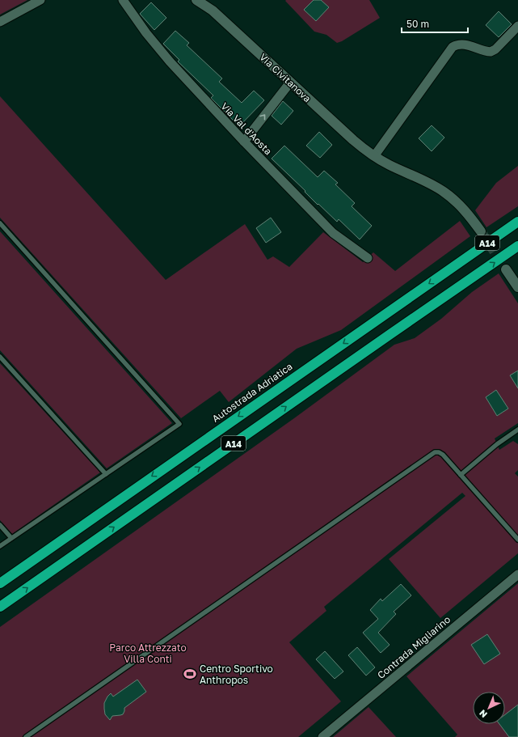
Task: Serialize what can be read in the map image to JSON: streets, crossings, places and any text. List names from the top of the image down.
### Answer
{
  "streets": {
    "highway": ["A14", "Autostrada Adriatica"],
    "street": ["Via Civitanova", "Via Val d'Aosta", "Contrada Migliarino"]
  },
  "parks": ["Parco Attrezzato Villa Conti"],
  "places": {
    "sports": ["Centro Sportivo Anthropos"]
  },
  "scale_bar": "50 m",
  "north": "bottom left"
}
